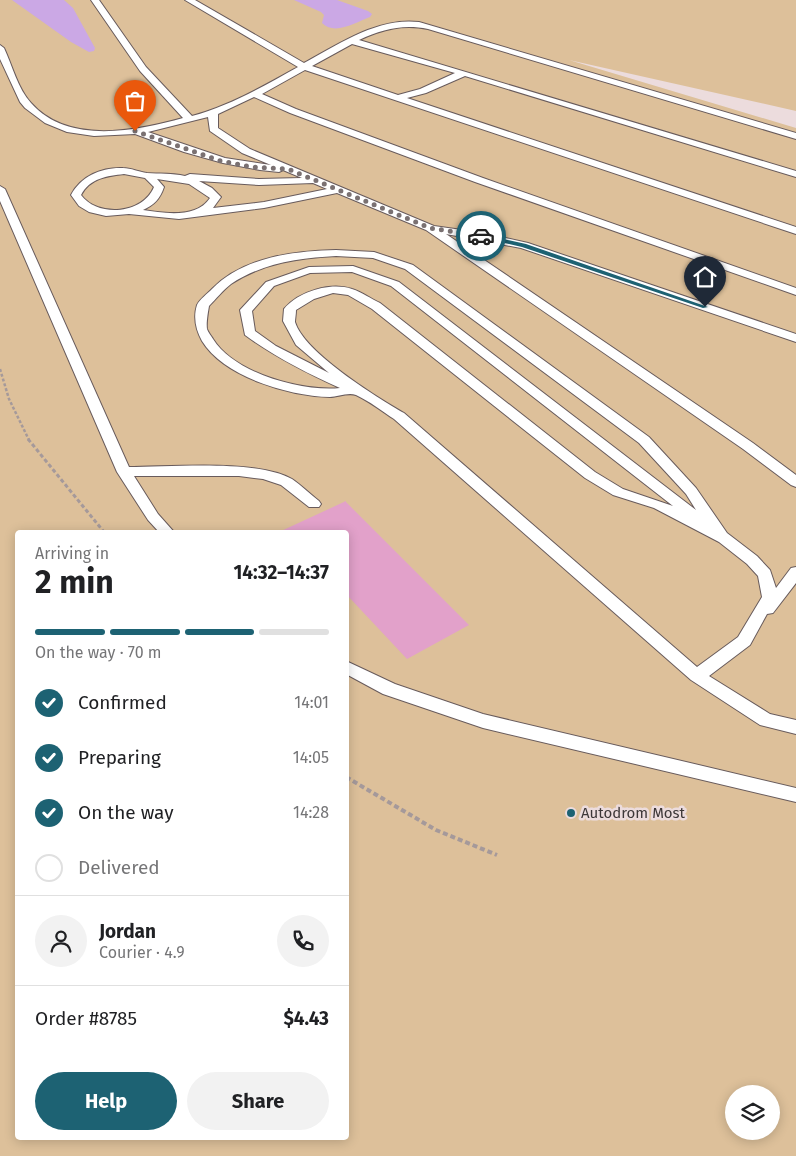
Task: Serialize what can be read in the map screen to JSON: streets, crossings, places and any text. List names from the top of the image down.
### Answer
{
  "places": ["Autodrom Most"],
  "page": {
    "heading": ["2 min", "Arriving in", "14:32–14:37"],
    "panel": [
      "Jordan",
      "Courier · 4.9",
      "Order #8785",
      "$4.43"
    ],
    "bar": "On the way · 70 m",
    "list": [
      ["Confirmed", "14:01"],
      ["Preparing", "14:05"],
      ["On the way", "14:28"],
      "Delivered"
    ],
    "buttons": ["Help", "Share"]
  }
}
